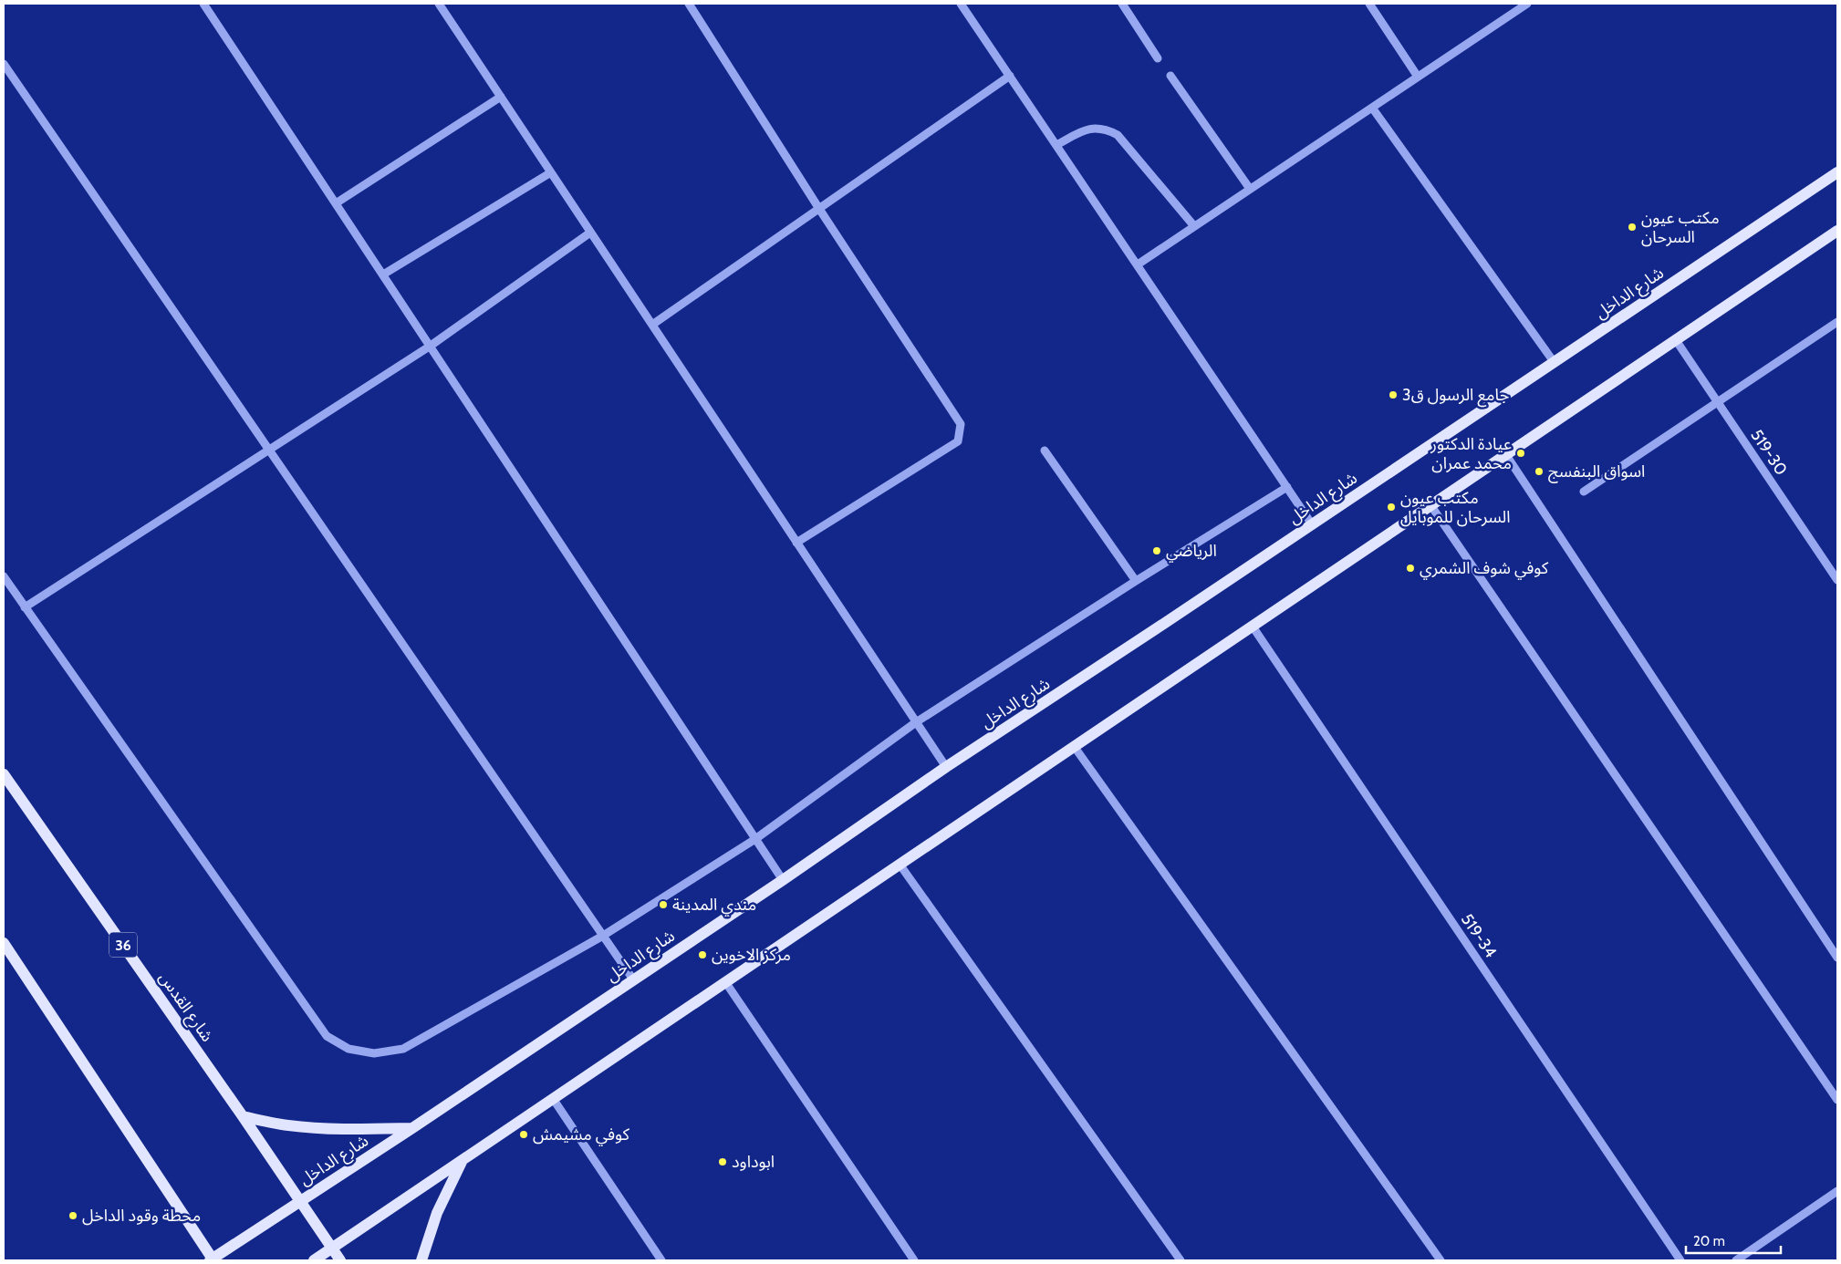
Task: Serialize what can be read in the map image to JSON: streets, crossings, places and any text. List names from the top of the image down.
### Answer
{
  "streets": {
    "main road": ["شارع الداخل", "36", "شارع القدس"],
    "street": ["519-30", "519-34"]
  },
  "crossings": [
    ["شارع الداخل", "شارع القدس"]
  ],
  "places": [
    "مكتب عيون السرحان",
    "جامع الرسول ق3",
    "عيادة الدكتور محمد عمران",
    "اسواق البنفسج",
    "مكتب عيون السرحان للموبايل",
    "الرياضي",
    "كوفي شوف الشمري",
    "مندي المدينة",
    "مركز الاخوين",
    "كوفي مشيمش",
    "ابوداود",
    "محطة وقود الداخل"
  ],
  "scale_bar": "20 m"
}
